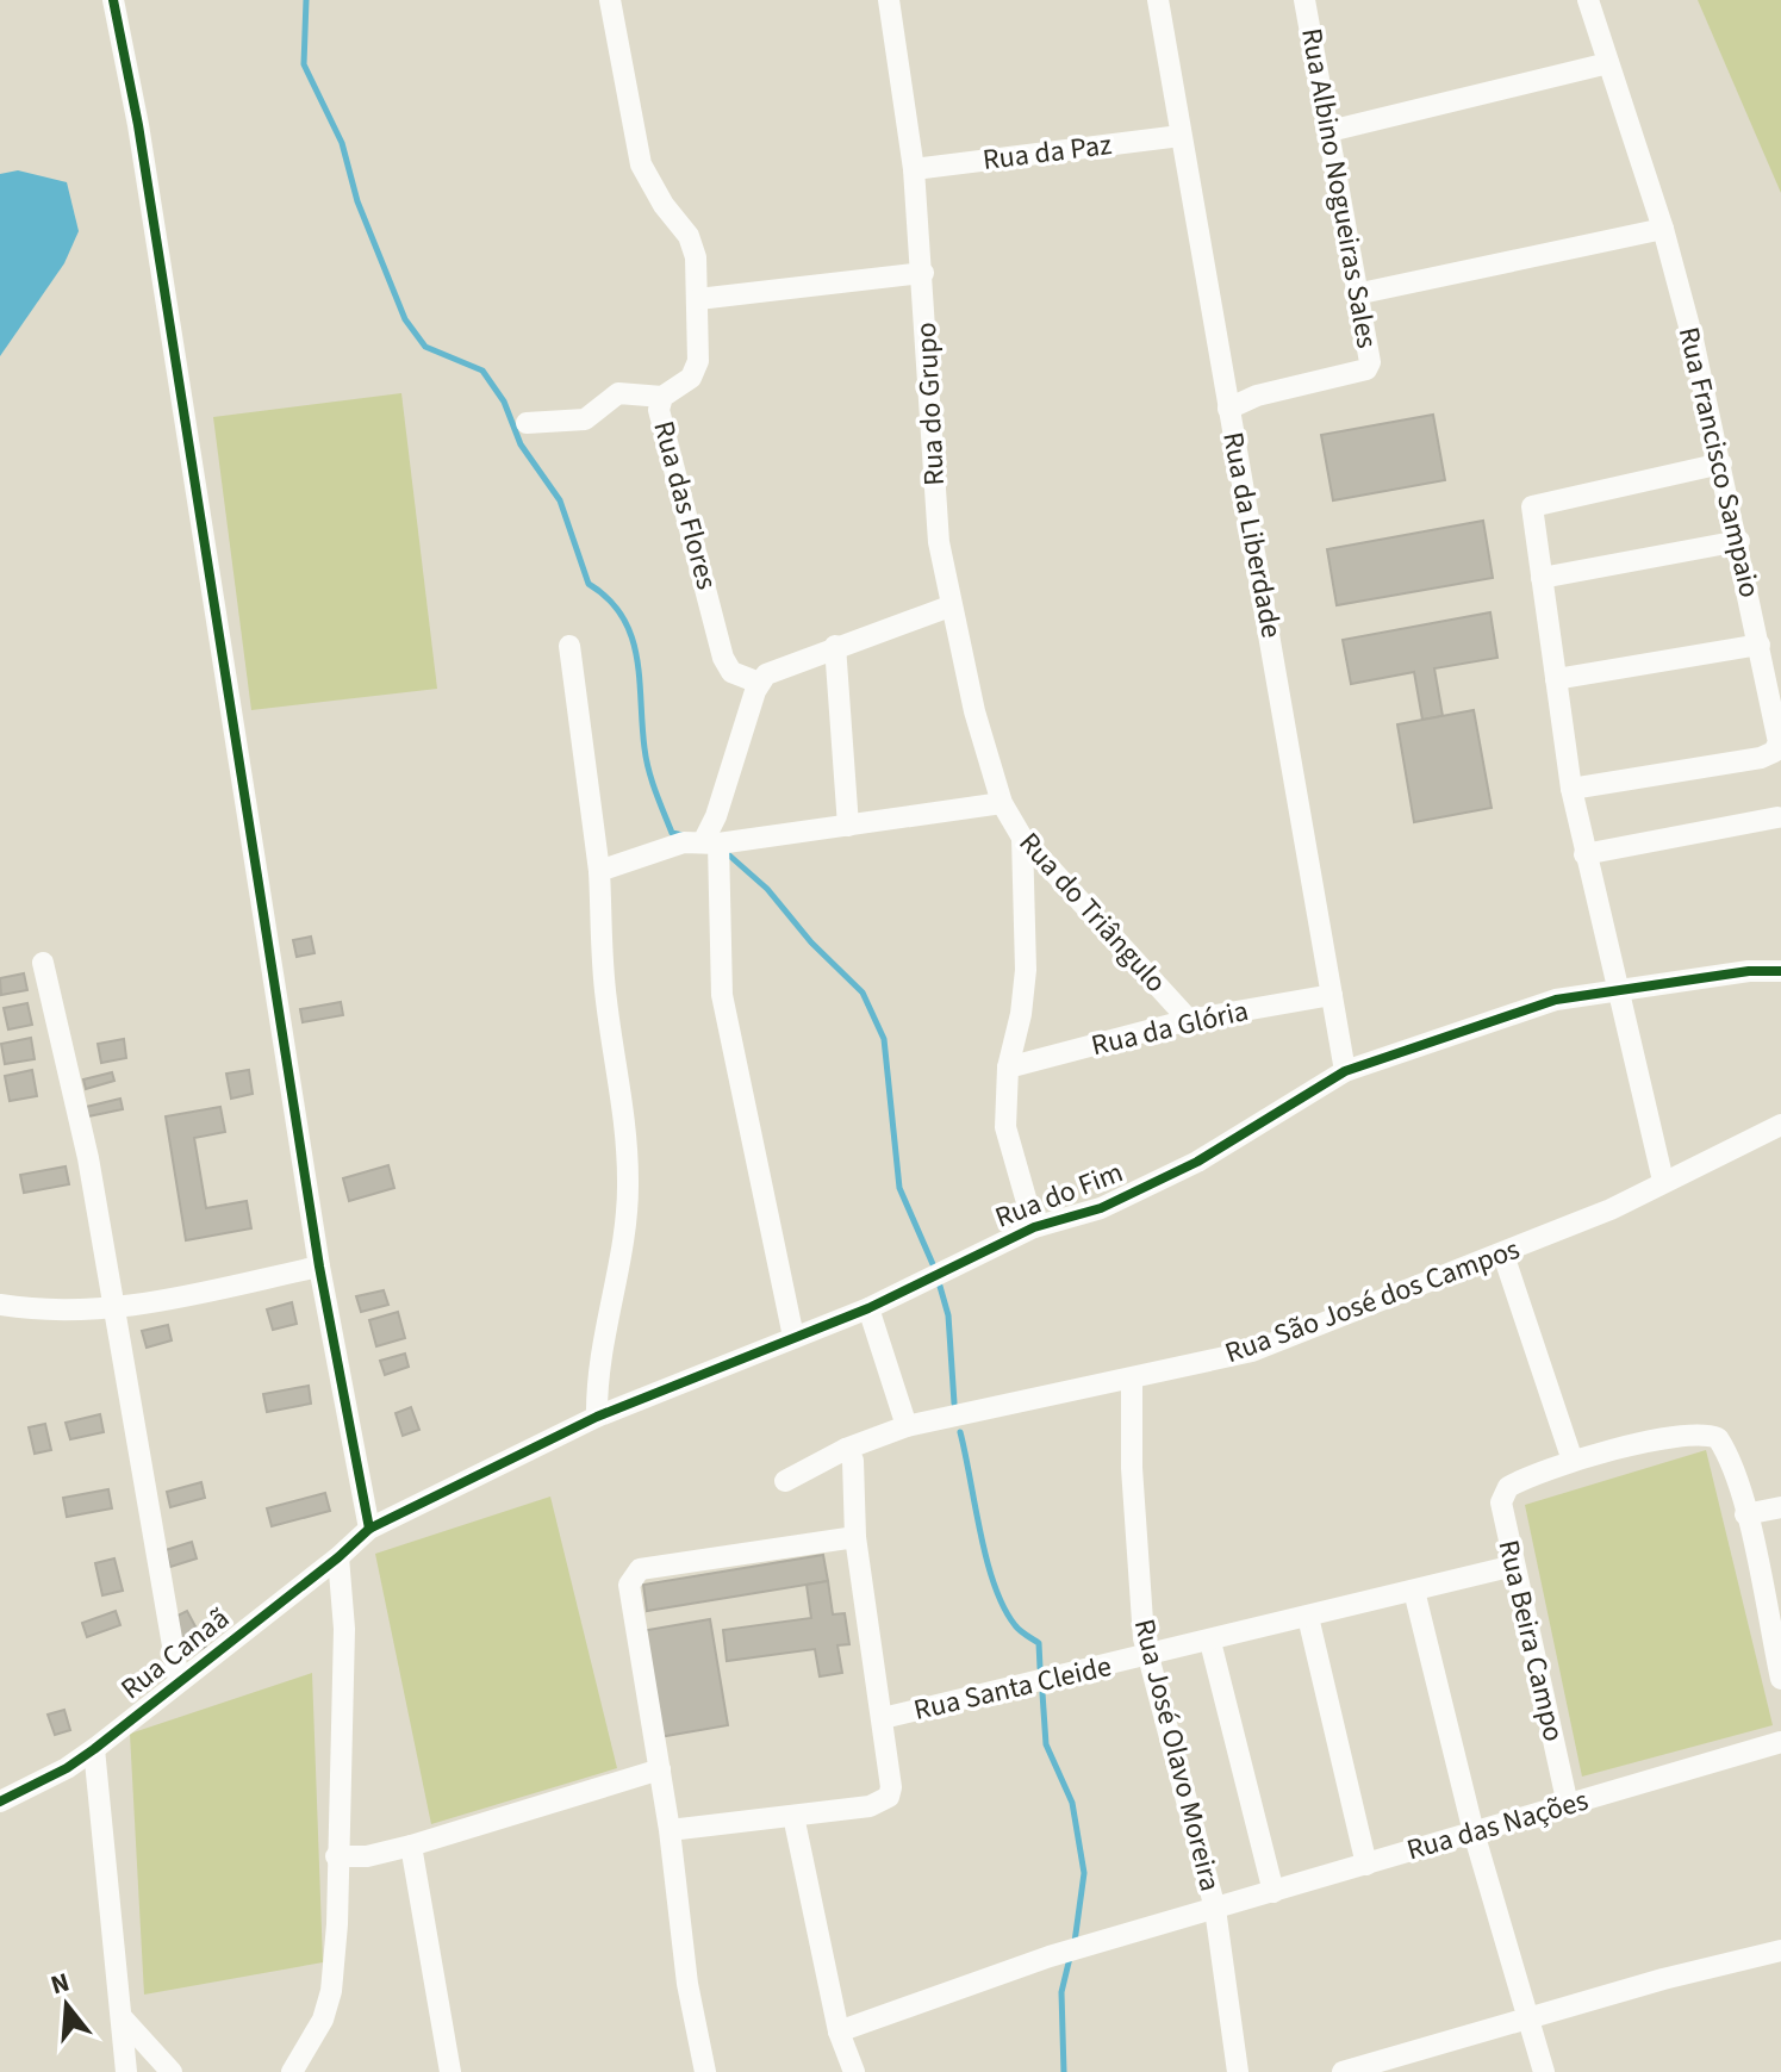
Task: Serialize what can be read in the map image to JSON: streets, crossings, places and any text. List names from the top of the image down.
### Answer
{
  "streets": {
    "street": [
      "Rua da Paz",
      "Rua Albino Nogueiras Sales",
      "Rua do Grupo",
      "Rua Francisco Sampaio",
      "Rua das Flores",
      "Rua da Liberdade",
      "Rua do Triângulo",
      "Rua da Glória",
      "Rua do Fim",
      "Rua São José dos Campos",
      "Rua Beira Campo",
      "Rua Canaã",
      "Rua Santa Cleide",
      "Rua José Olavo Moreira",
      "Rua das Nações"
    ]
  },
  "crossings": [
    ["Rua da Paz", "Rua do Grupo"],
    ["Rua da Paz", "Rua da Liberdade"],
    ["Rua Albino Nogueiras Sales", "Rua da Liberdade"],
    ["Rua do Grupo", "Rua do Triângulo"],
    ["Rua da Liberdade", "Rua da Glória"],
    ["Rua da Liberdade", "Rua do Fim"],
    ["Rua do Triângulo", "Rua da Glória"],
    ["Rua do Fim", "Rua Canaã"],
    ["Rua São José dos Campos", "Rua José Olavo Moreira"],
    ["Rua Beira Campo", "Rua Santa Cleide"],
    ["Rua Beira Campo", "Rua das Nações"],
    ["Rua Santa Cleide", "Rua José Olavo Moreira"],
    ["Rua José Olavo Moreira", "Rua das Nações"]
  ],
  "north": "top"
}
